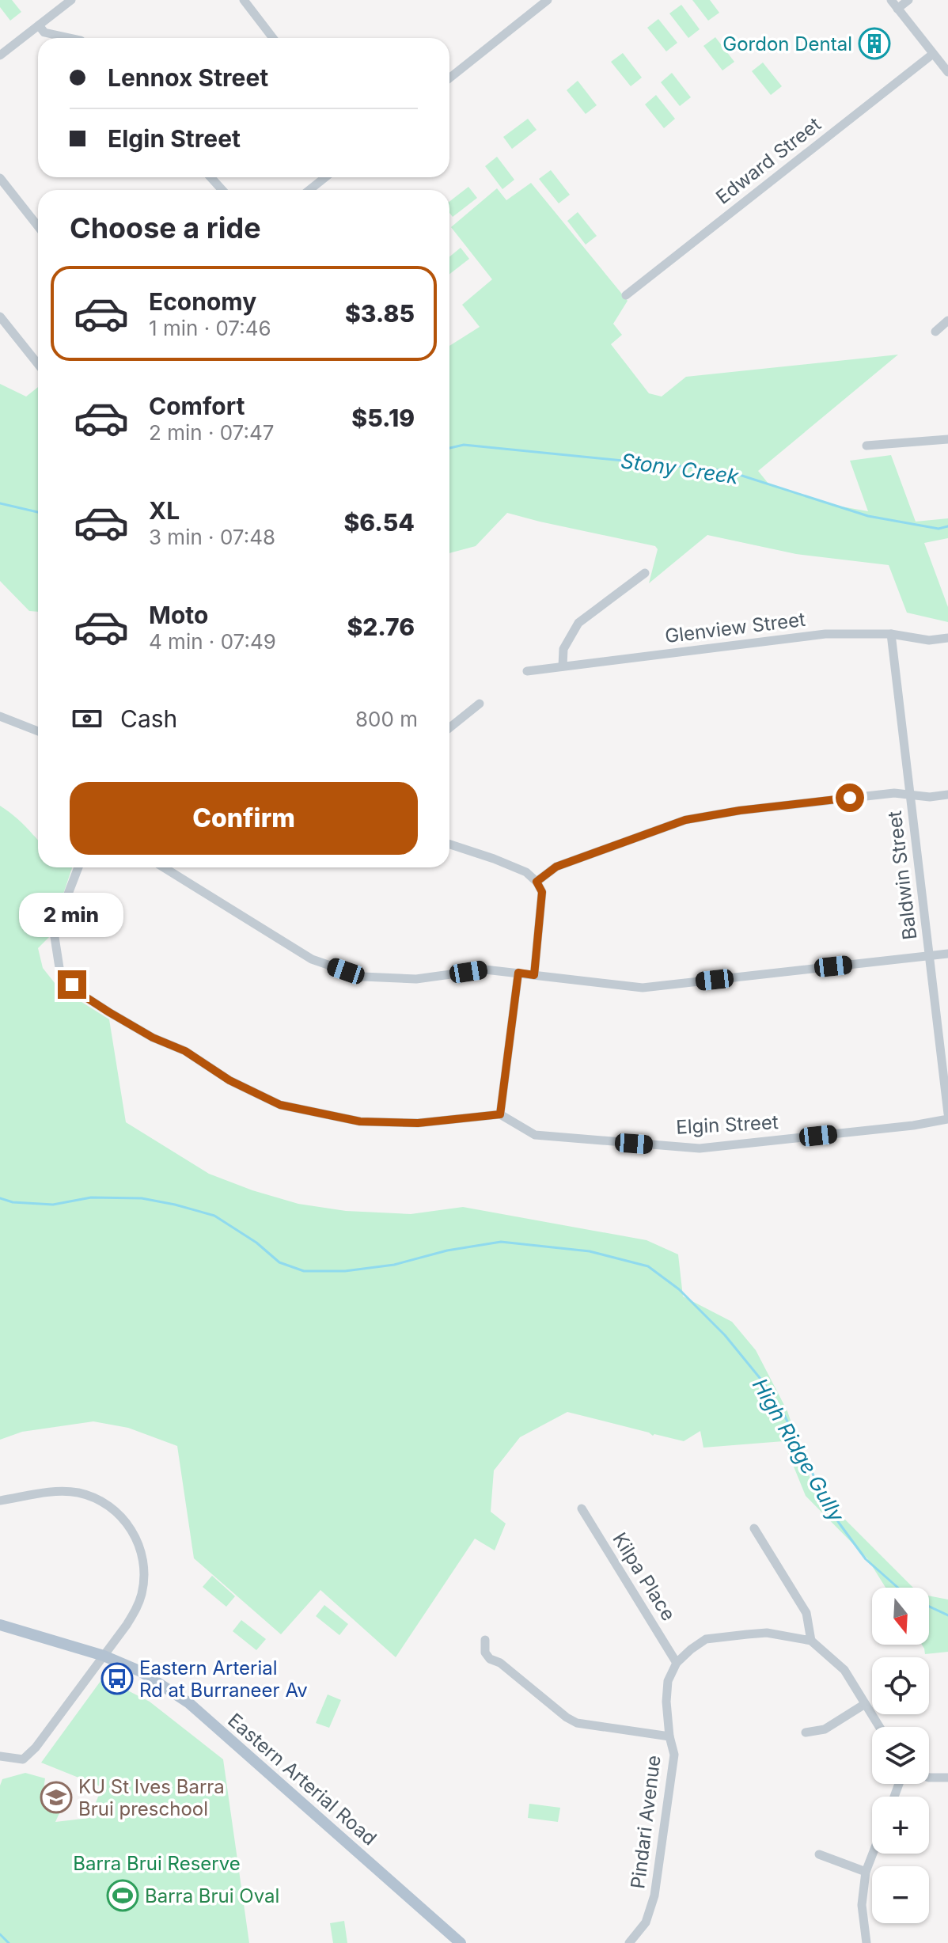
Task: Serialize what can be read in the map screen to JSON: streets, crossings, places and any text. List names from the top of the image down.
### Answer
{
  "streets": {
    "main road": ["Eastern Arterial Road"],
    "street": [
      "Edward Street",
      "Glenview Street",
      "Baldwin Street",
      "Elgin Street",
      "Kilpa Place",
      "Pindari Avenue"
    ]
  },
  "crossings": [
    ["Glenview Street", "Baldwin Street"],
    ["Kilpa Place", "Pindari Avenue"]
  ],
  "water": ["Stony Creek", "High Ridge Gully"],
  "parks": ["Barra Brui Reserve"],
  "places": {
    "building": ["Gordon Dental"],
    "bus stop": ["Eastern Arterial Rd at Burraneer Av"],
    "school or university": ["KU St Ives Barra Brui preschool"],
    "sports": ["Barra Brui Oval"]
  },
  "north": "bottom",
  "page": {
    "banner": ["Lennox Street", "Elgin Street"],
    "heading": "Choose a ride",
    "list": [
      {
        "name": "Economy",
        "note": "1 min · 07:46",
        "value": "$3.85"
      },
      {
        "name": "Comfort",
        "note": "2 min · 07:47",
        "value": "$5.19"
      },
      {
        "name": "XL",
        "note": "3 min · 07:48",
        "value": "$6.54"
      },
      {
        "name": "Moto",
        "note": "4 min · 07:49",
        "value": "$2.76"
      }
    ],
    "pay": ["Cash", "800 m"],
    "buttons": "Confirm",
    "bubble": "2 min",
    "map_buttons": ["+", "−"]
  }
}
